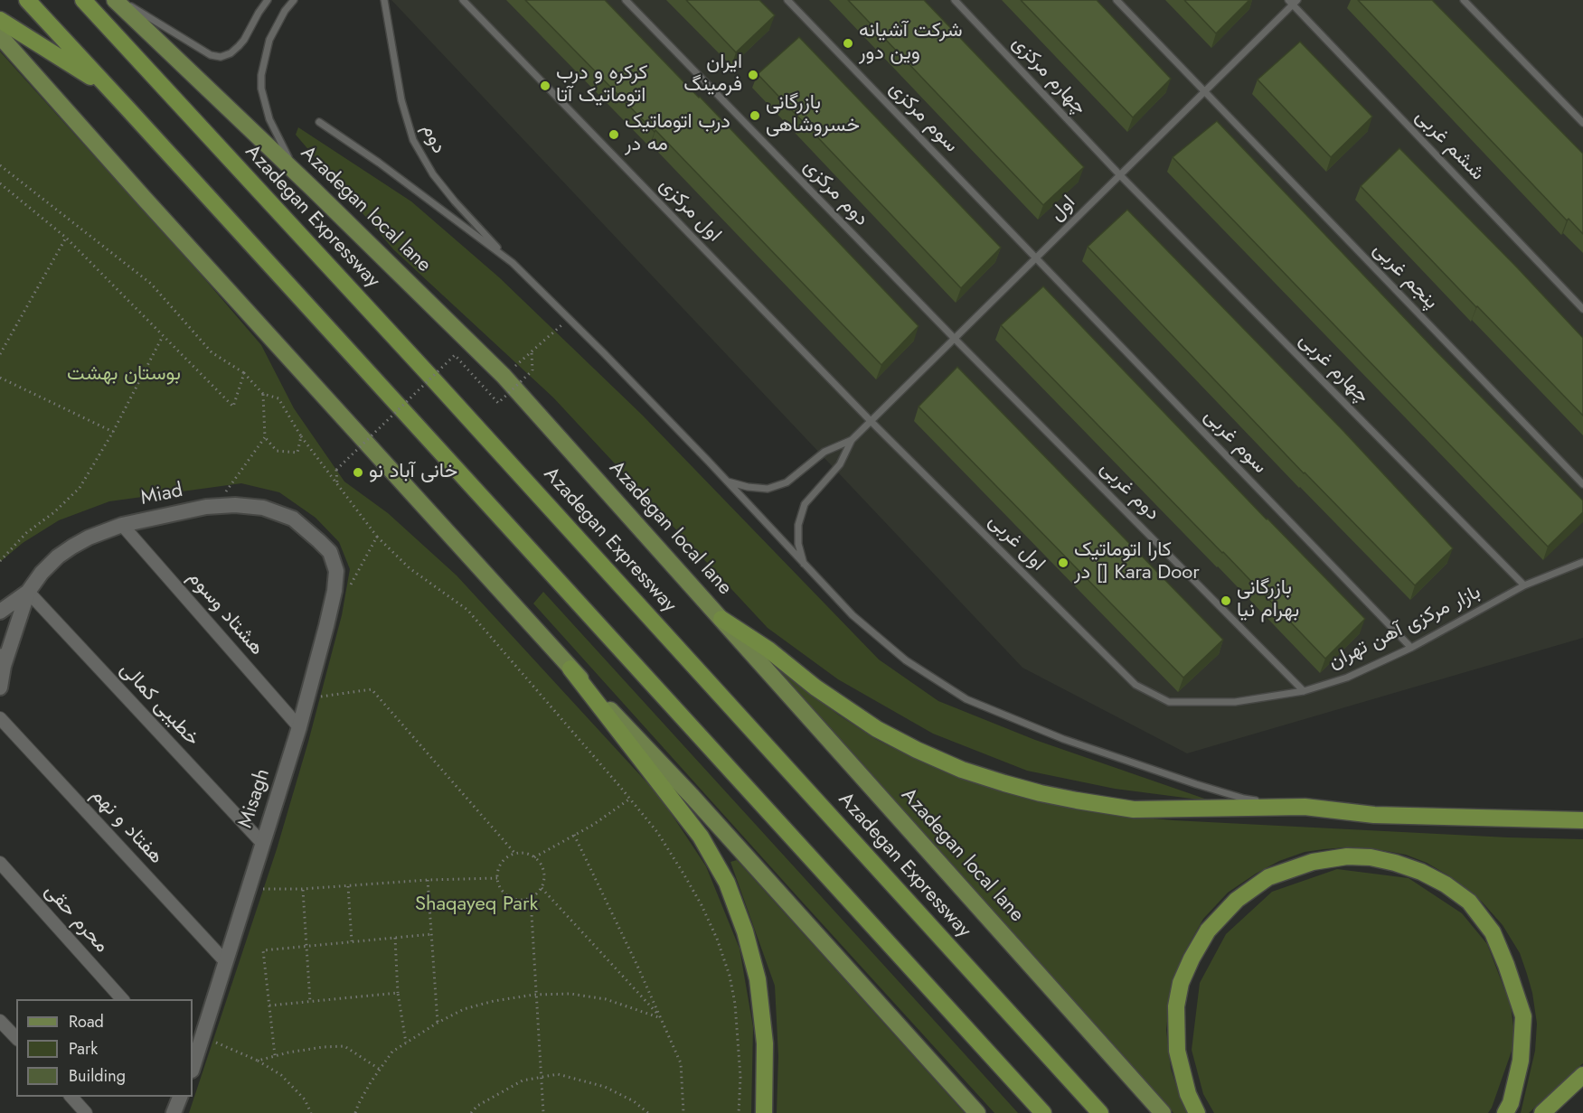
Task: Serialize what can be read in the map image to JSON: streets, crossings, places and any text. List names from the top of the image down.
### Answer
{
  "streets": {
    "highway": ["Azadegan Expressway"],
    "main road": ["Azadegan local lane"],
    "street": [
      "Miad",
      "هشتاد وسوم",
      "خطیبی کمالی",
      "Misagh",
      "هفتاد و نهم",
      "محرم حقی"
    ],
    "lane": [
      "چهارم مرکزی",
      "سوم مرکزی",
      "دوم",
      "ششم غربی",
      "دوم مرکزی",
      "اول",
      "اول مرکزی",
      "پنجم غربی",
      "چهارم غربی",
      "سوم غربی",
      "دوم غربی",
      "اول غربی",
      "بازار مرکزی آهن تهران"
    ]
  },
  "crossings": [
    ["چهارم مرکزی", "اول"],
    ["چهارم مرکزی", "چهارم غربی"],
    ["سوم مرکزی", "اول"],
    ["سوم مرکزی", "سوم غربی"],
    ["ششم غربی", "اول"],
    ["دوم مرکزی", "اول"],
    ["دوم مرکزی", "دوم غربی"],
    ["اول", "اول مرکزی"],
    ["اول", "پنجم غربی"],
    ["اول", "چهارم غربی"],
    ["اول", "سوم غربی"],
    ["اول", "دوم غربی"],
    ["اول", "اول غربی"],
    ["اول مرکزی", "اول غربی"],
    ["چهارم غربی", "بازار مرکزی آهن تهران"],
    ["سوم غربی", "بازار مرکزی آهن تهران"],
    ["دوم غربی", "بازار مرکزی آهن تهران"],
    ["Miad", "هشتاد وسوم"],
    ["Miad", "خطیبی کمالی"],
    ["Miad", "Misagh"],
    ["اول غربی", "بازار مرکزی آهن تهران"],
    ["هشتاد وسوم", "Misagh"],
    ["خطیبی کمالی", "Misagh"],
    ["Misagh", "هفتاد و نهم"]
  ],
  "parks": ["بوستان بهشت", "Shaqayeq Park"],
  "places": [
    "شرکت آشیانه وین دور",
    "ایران فرمینگ",
    "کرکره و درب اتوماتیک آتا",
    "بازرگانی خسروشاهی",
    "درب اتوماتیک مه در",
    "خانی آباد نو",
    "کارا اتوماتیک در [] Kara Door",
    "بازرگانی بهرام نیا"
  ],
  "legend": ["Road", "Park", "Building"]
}
